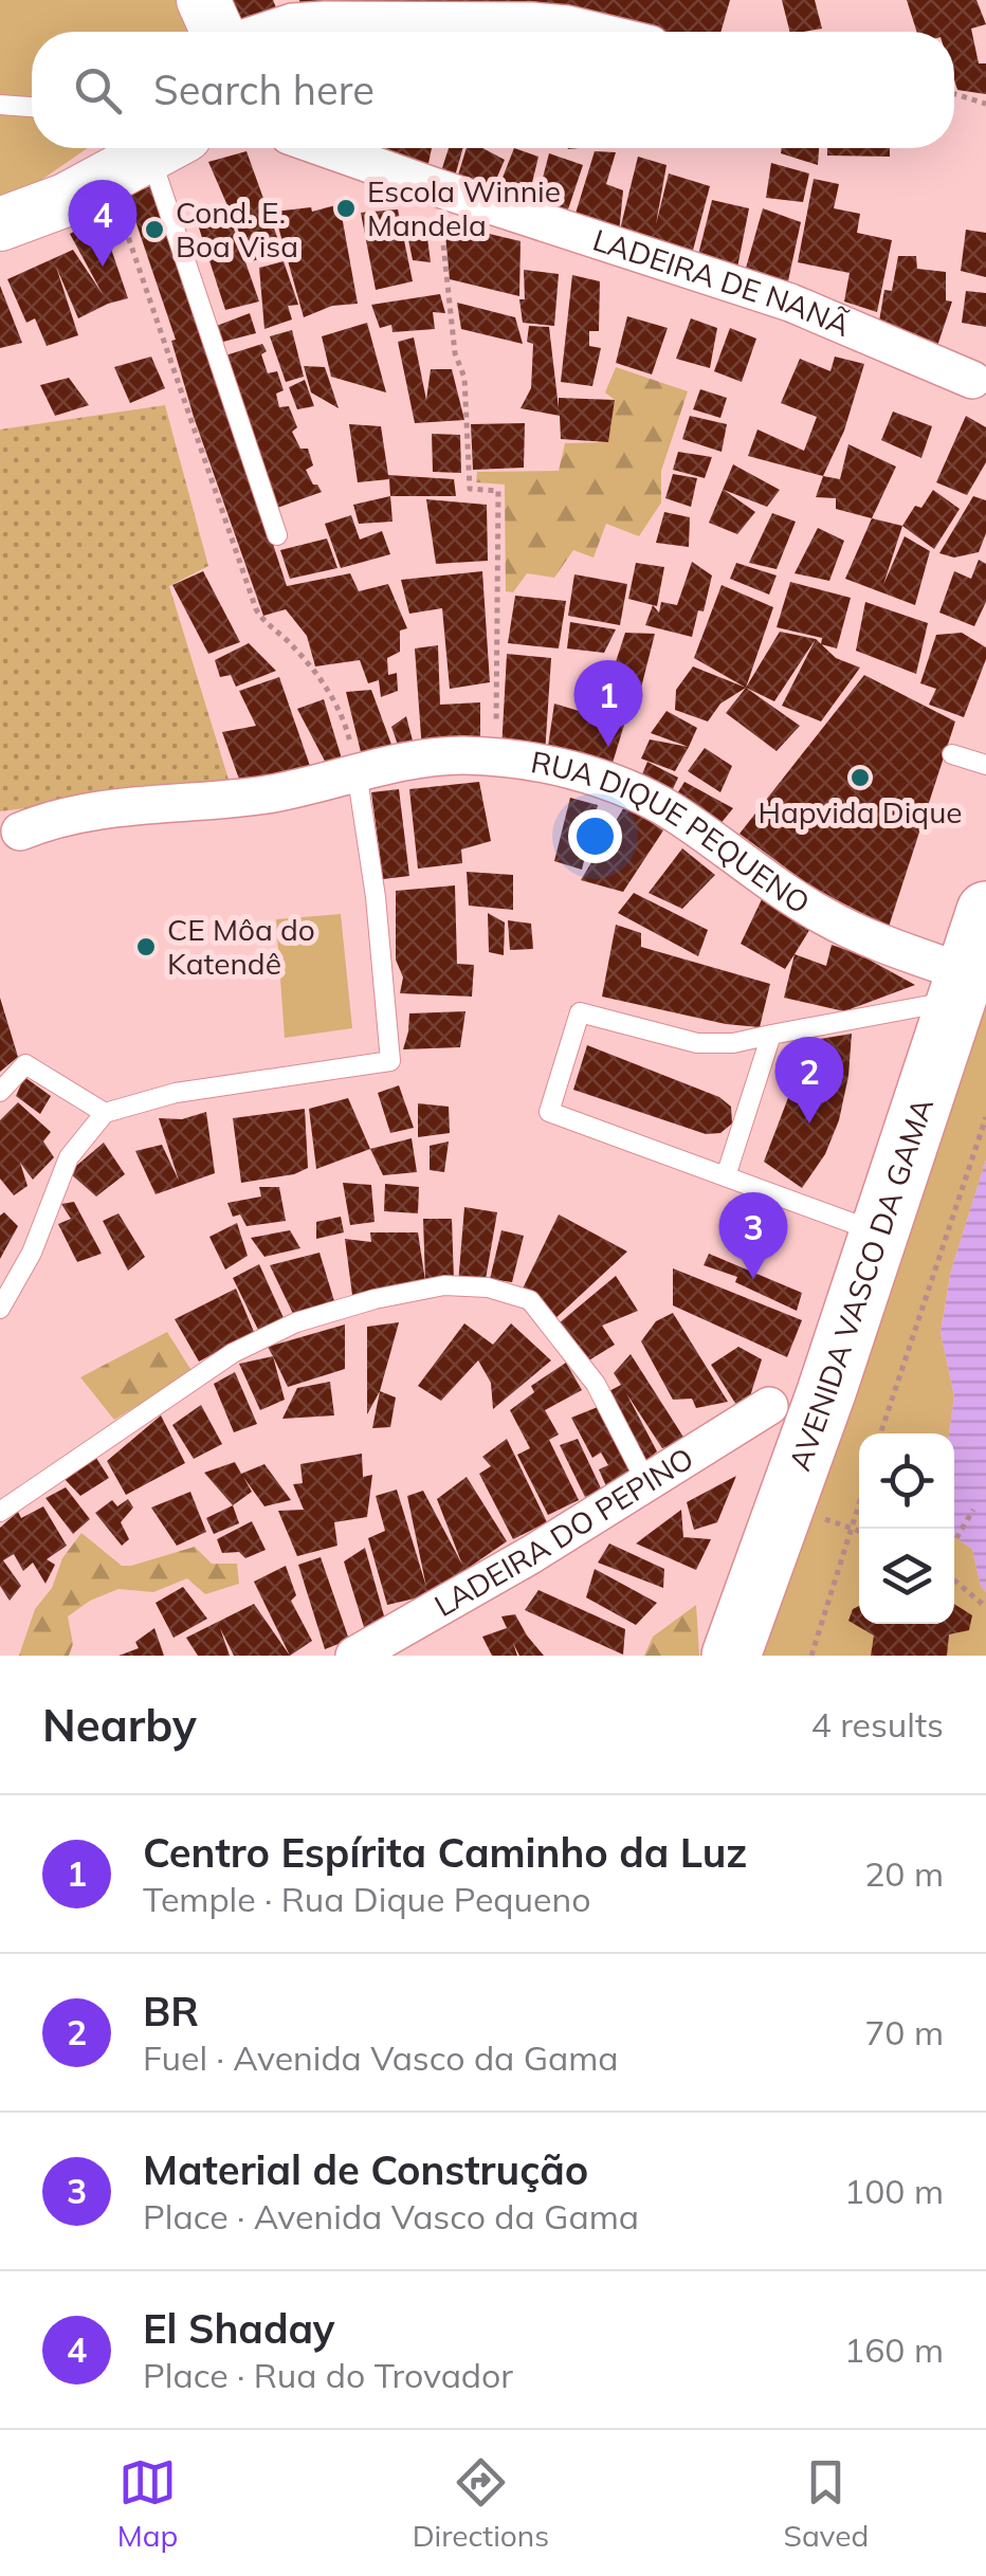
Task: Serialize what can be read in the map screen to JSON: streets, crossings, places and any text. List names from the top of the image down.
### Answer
{
  "streets": {
    "main road": ["AVENIDA VASCO DA GAMA"],
    "street": ["LADEIRA DE NANÃ", "RUA DIQUE PEQUENO", "LADEIRA DO PEPINO"]
  },
  "crossings": [
    ["RUA DIQUE PEQUENO", "AVENIDA VASCO DA GAMA"]
  ],
  "places": [
    "Escola Winnie Mandela",
    "Cond. E. Boa Visa",
    "Hapvida Dique",
    "CE Môa do Katendê"
  ],
  "page": {
    "search": "Search here",
    "pins": [
      "4",
      "1",
      "2",
      "3"
    ],
    "heading": ["Nearby", "4 results"],
    "list": [
      {
        "mark": "1",
        "name": "Centro Espírita Caminho da Luz",
        "note": "Temple · Rua Dique Pequeno",
        "value": "20 m"
      },
      {
        "mark": "2",
        "name": "BR",
        "note": "Fuel · Avenida Vasco da Gama",
        "value": "70 m"
      },
      {
        "mark": "3",
        "name": "Material de Construção",
        "note": "Place · Avenida Vasco da Gama",
        "value": "100 m"
      },
      {
        "mark": "4",
        "name": "El Shaday",
        "note": "Place · Rua do Trovador",
        "value": "160 m"
      }
    ],
    "nav": ["Map", "Directions", "Saved"]
  }
}
